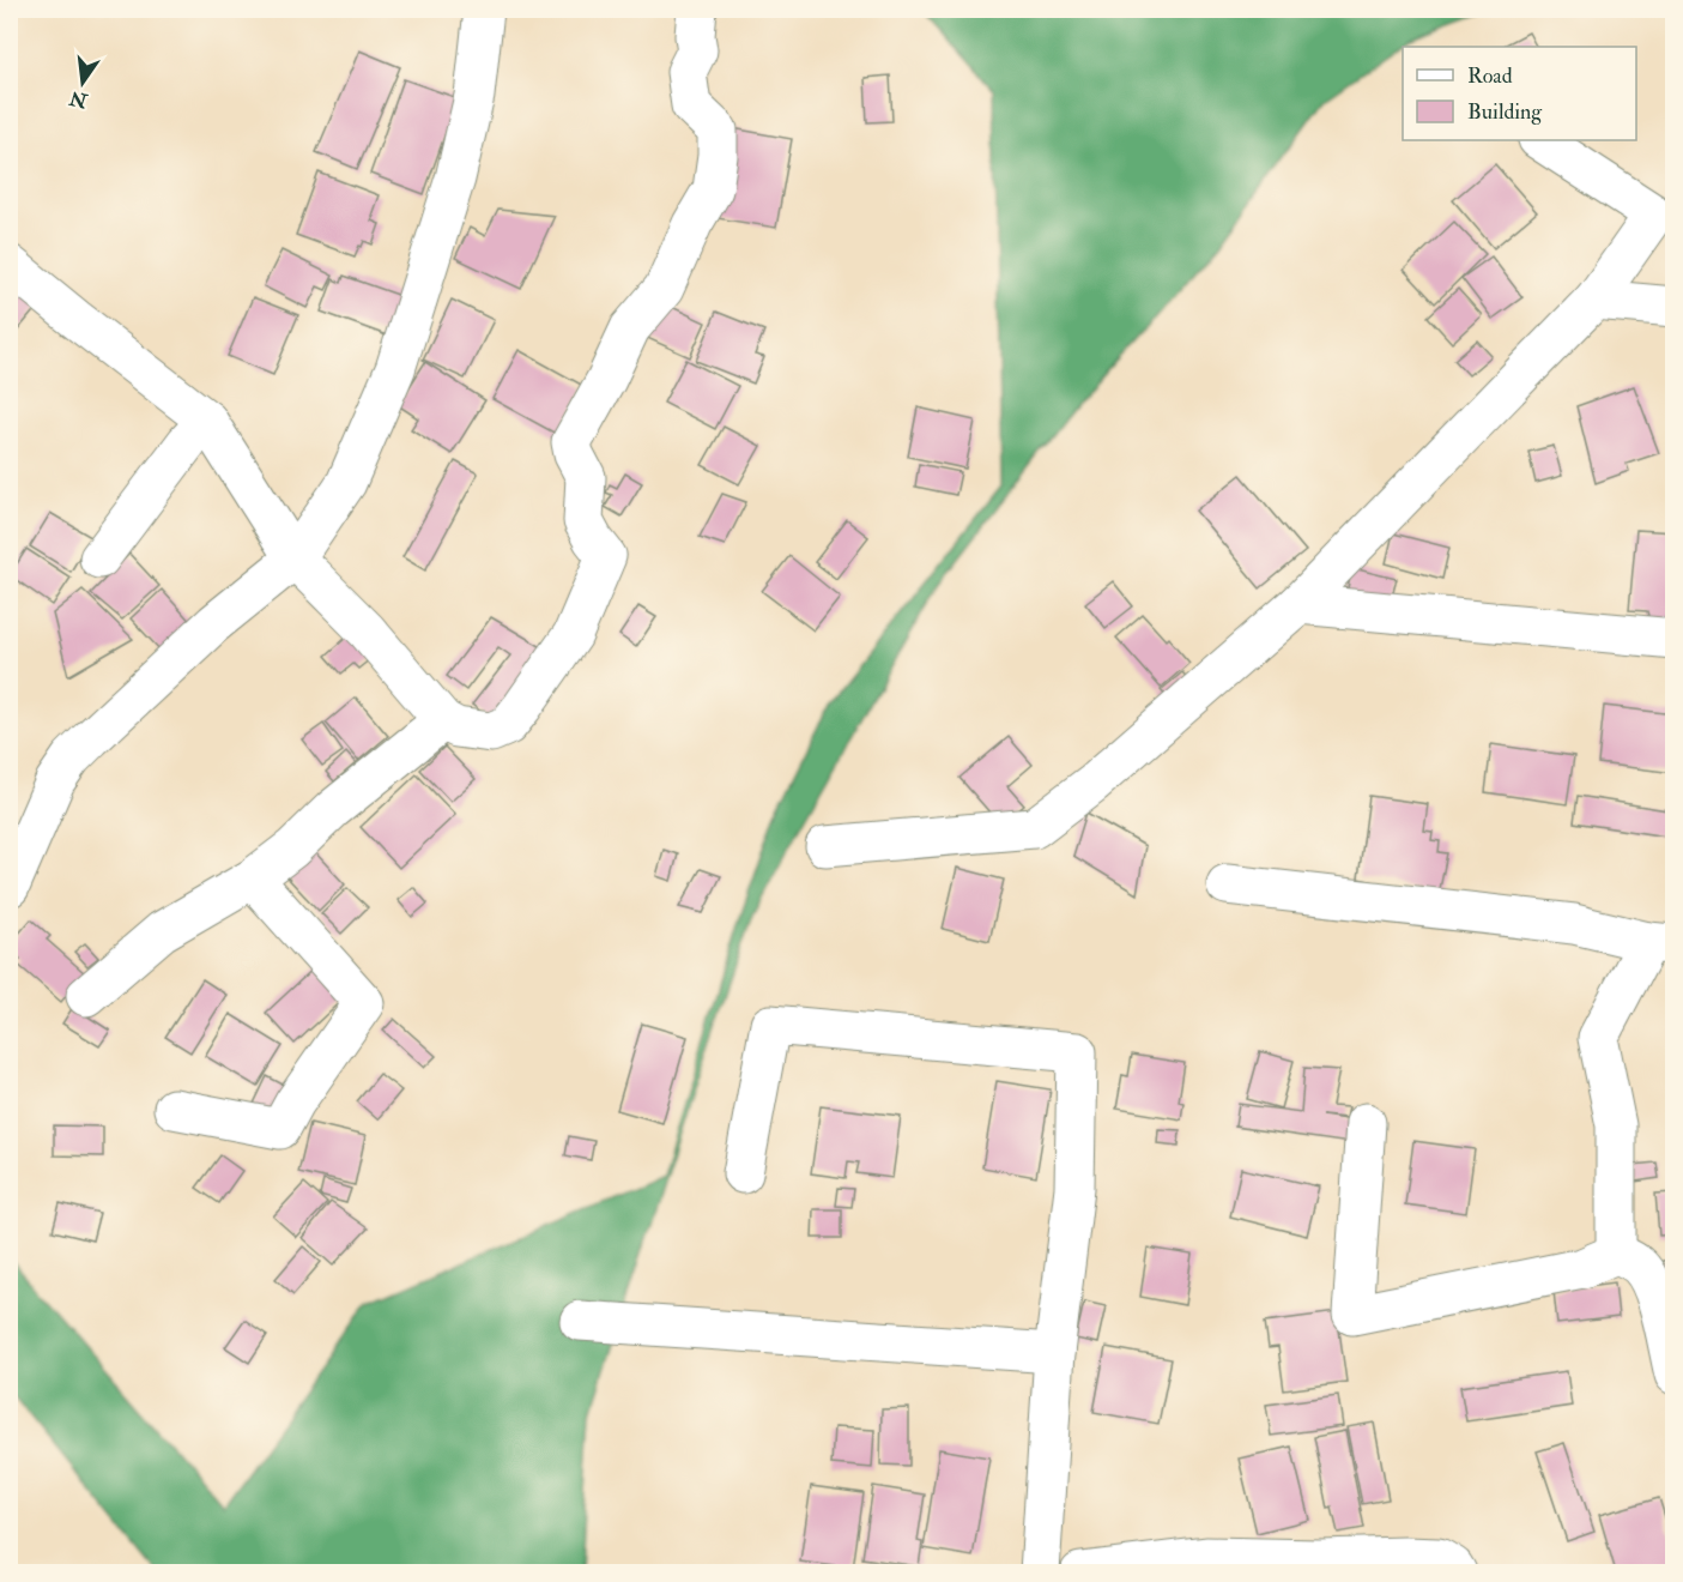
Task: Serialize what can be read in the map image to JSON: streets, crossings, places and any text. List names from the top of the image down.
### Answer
{
  "legend": ["Road", "Building"],
  "north": "bottom"
}
